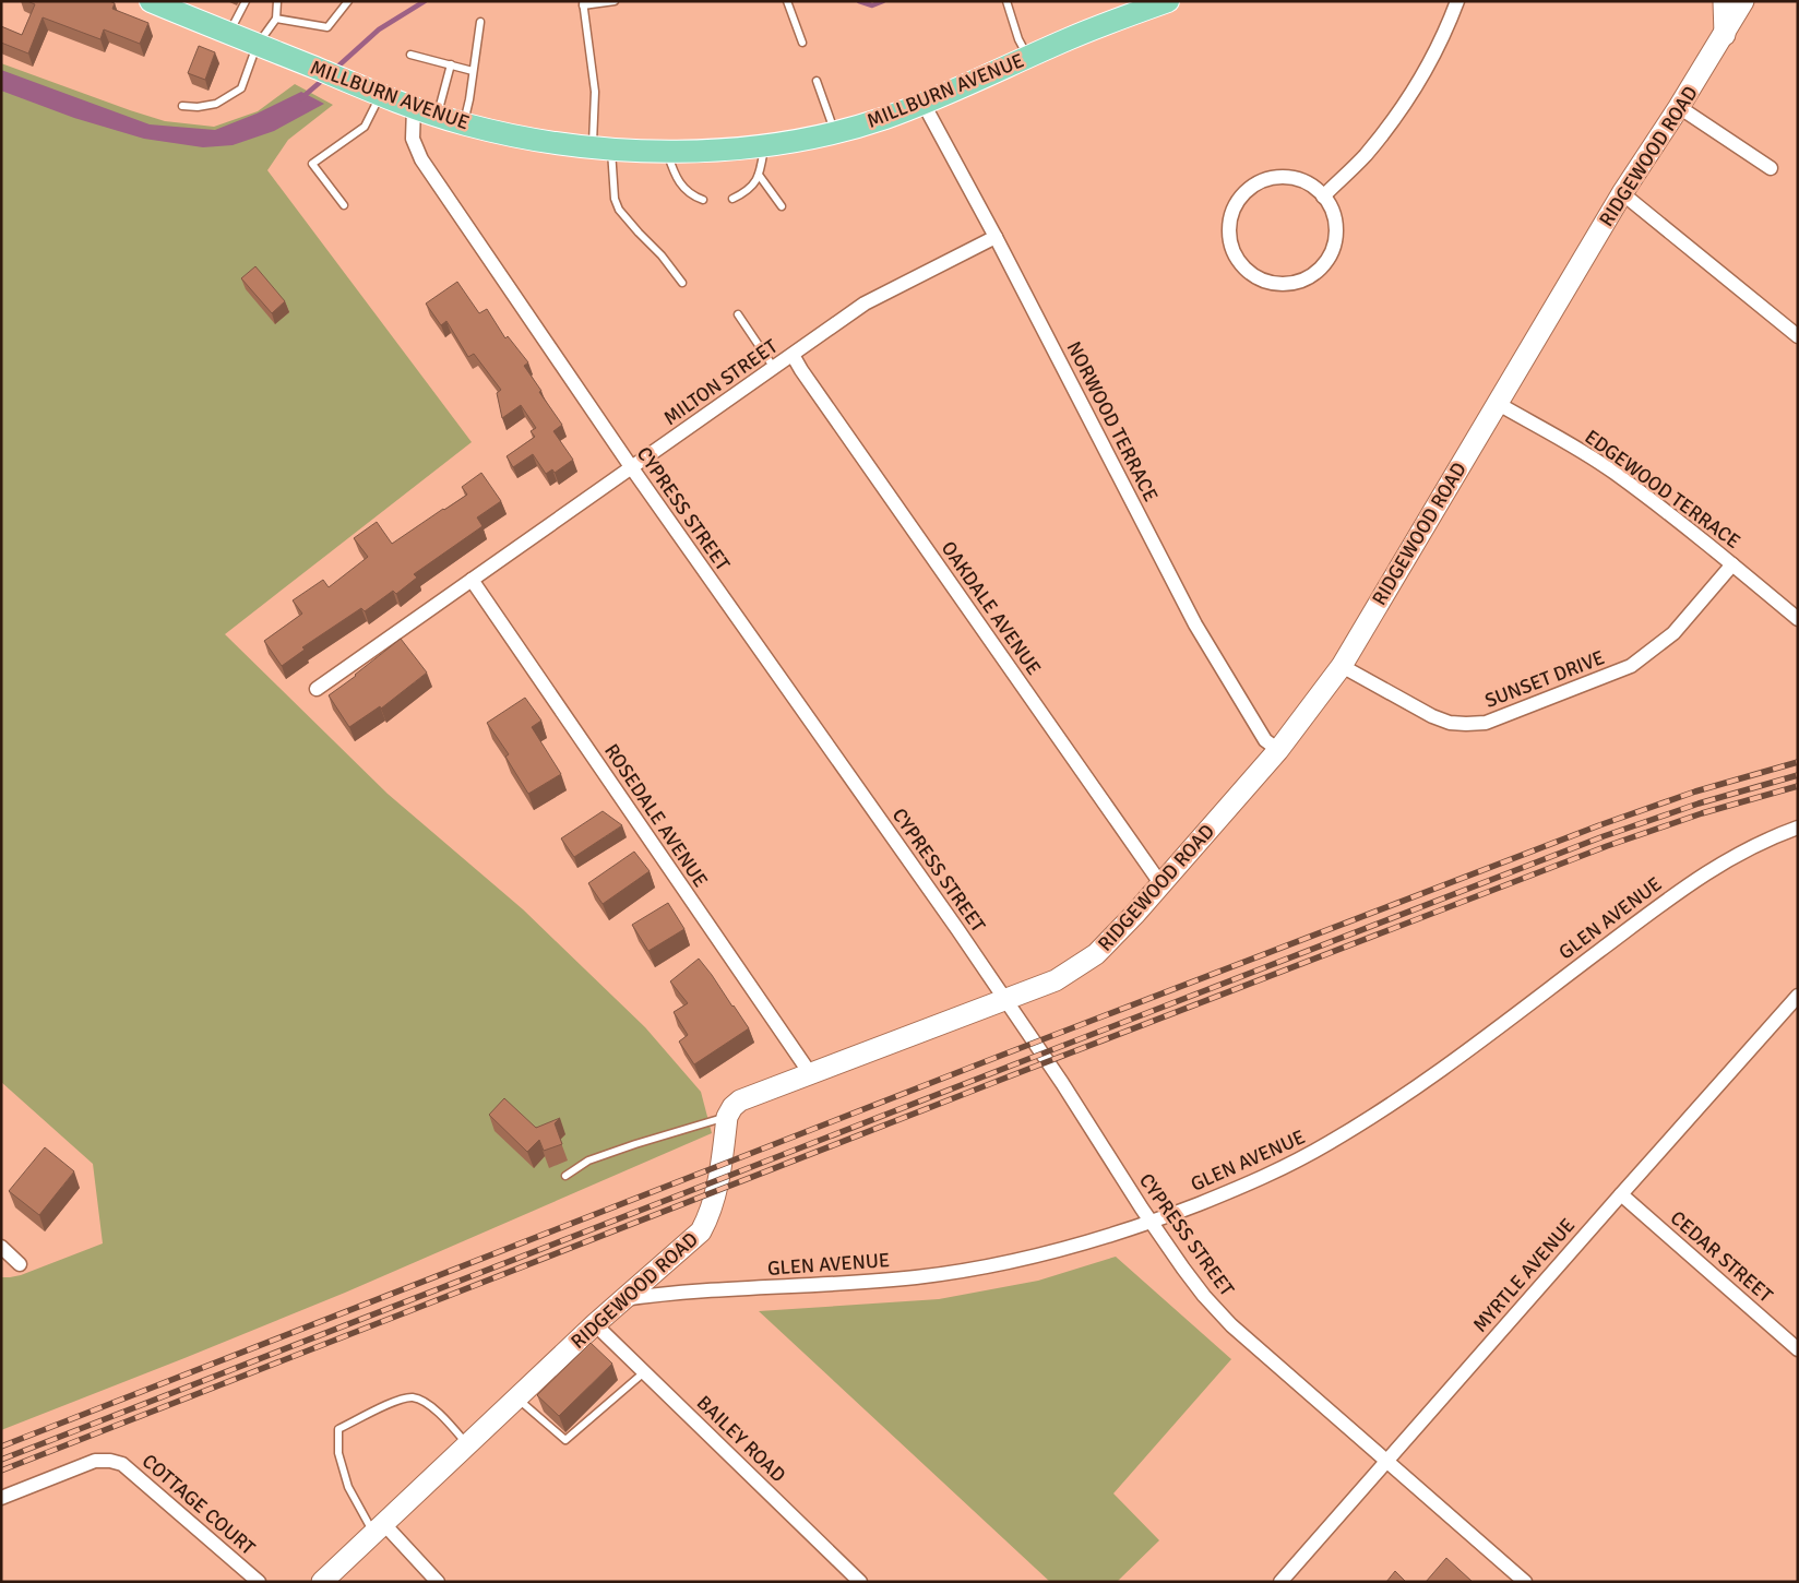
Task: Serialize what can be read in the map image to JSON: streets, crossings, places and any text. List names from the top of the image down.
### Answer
{
  "streets": {
    "main road": ["MILLBURN AVENUE"],
    "street": [
      "RIDGEWOOD ROAD",
      "MILTON STREET",
      "NORWOOD TERRACE",
      "EDGEWOOD TERRACE",
      "CYPRESS STREET",
      "OAKDALE AVENUE",
      "SUNSET DRIVE",
      "ROSEDALE AVENUE",
      "GLEN AVENUE",
      "CEDAR STREET",
      "MYRTLE AVENUE",
      "BAILEY ROAD",
      "COTTAGE COURT"
    ]
  },
  "crossings": [
    ["MILLBURN AVENUE", "NORWOOD TERRACE"],
    ["MILLBURN AVENUE", "CYPRESS STREET"],
    ["RIDGEWOOD ROAD", "NORWOOD TERRACE"],
    ["RIDGEWOOD ROAD", "EDGEWOOD TERRACE"],
    ["RIDGEWOOD ROAD", "CYPRESS STREET"],
    ["RIDGEWOOD ROAD", "OAKDALE AVENUE"],
    ["RIDGEWOOD ROAD", "SUNSET DRIVE"],
    ["RIDGEWOOD ROAD", "ROSEDALE AVENUE"],
    ["RIDGEWOOD ROAD", "GLEN AVENUE"],
    ["RIDGEWOOD ROAD", "BAILEY ROAD"],
    ["MILTON STREET", "NORWOOD TERRACE"],
    ["MILTON STREET", "CYPRESS STREET"],
    ["MILTON STREET", "OAKDALE AVENUE"],
    ["MILTON STREET", "ROSEDALE AVENUE"],
    ["EDGEWOOD TERRACE", "SUNSET DRIVE"],
    ["CYPRESS STREET", "GLEN AVENUE"],
    ["CYPRESS STREET", "MYRTLE AVENUE"],
    ["CEDAR STREET", "MYRTLE AVENUE"]
  ]
}
